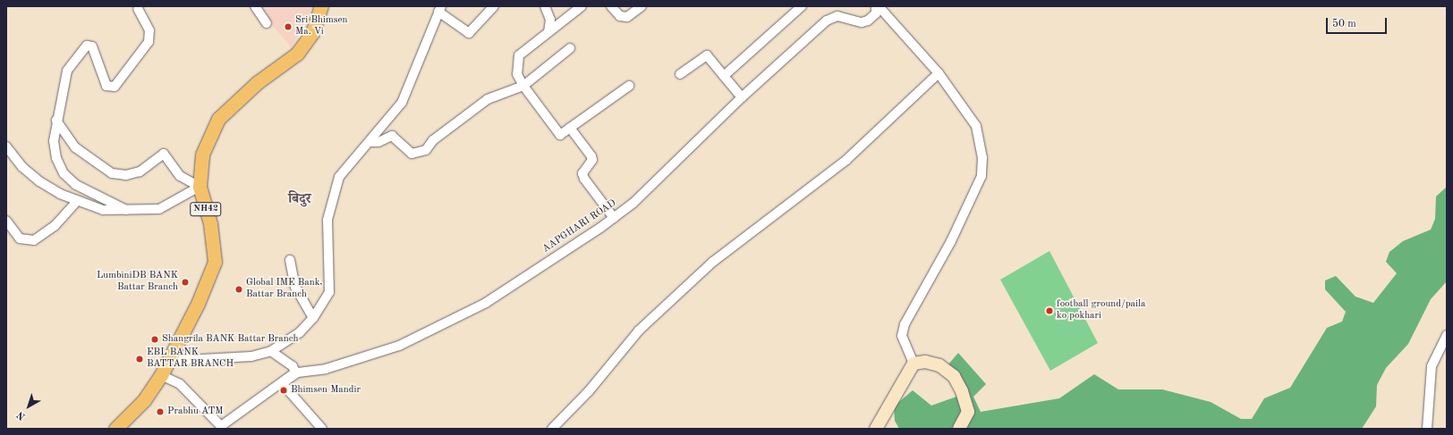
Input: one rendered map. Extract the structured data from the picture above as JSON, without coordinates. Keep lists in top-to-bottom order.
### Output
{
  "streets": {
    "main road": ["NH42"],
    "street": ["AAPGHARI ROAD"]
  },
  "districts": ["बिदुर"],
  "places": [
    "Sri Bhimsen Ma. Vi",
    "LumbiniDB BANK Battar Branch",
    "Global IME Bank, Battar Branch",
    "football ground/paila ko pokhari",
    "Shangrila BANK Battar Branch",
    "EBL BANK BATTAR BRANCH",
    "Bhimsen Mandir",
    "Prabhu ATM"
  ],
  "scale_bar": "50 m",
  "north": "bottom left"
}
